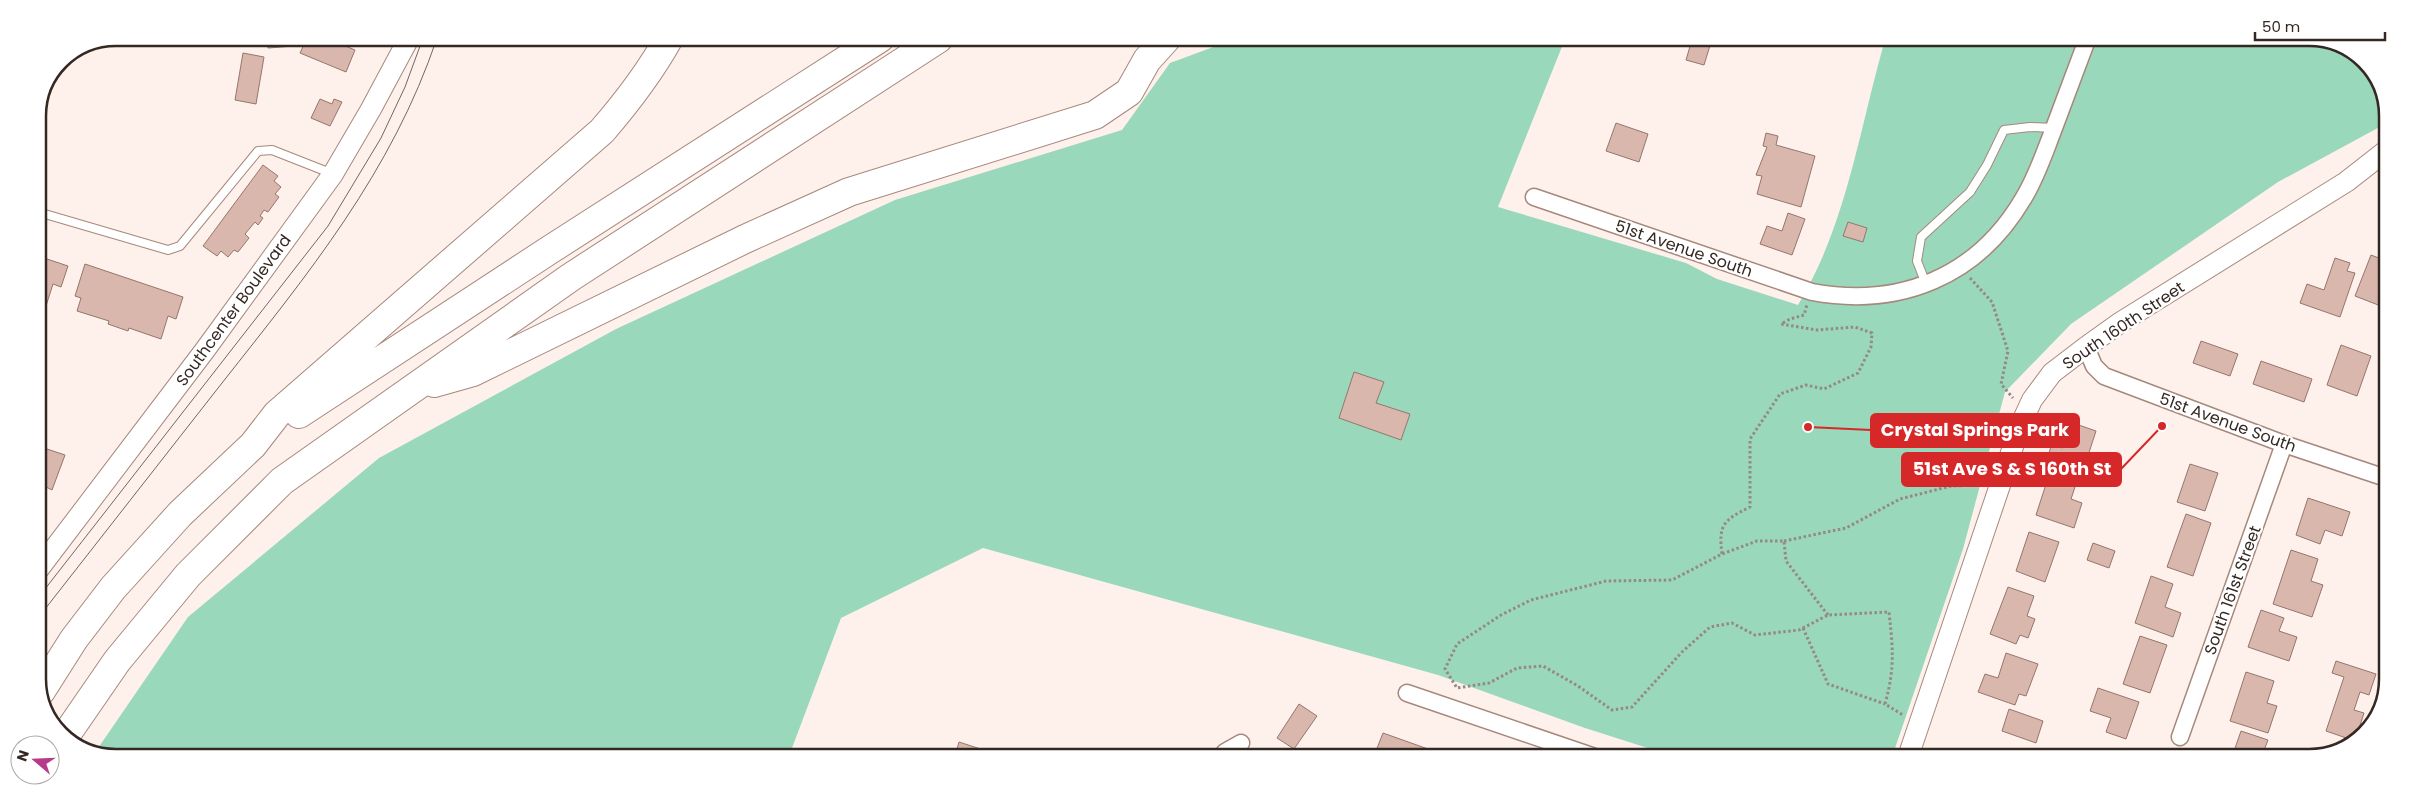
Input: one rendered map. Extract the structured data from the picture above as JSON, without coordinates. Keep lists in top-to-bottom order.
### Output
{
  "streets": {
    "street": [
      "51st Avenue South",
      "Southcenter Boulevard",
      "South 160th Street",
      "South 161st Street"
    ]
  },
  "crossings": [
    ["51st Avenue South", "South 160th Street"],
    ["51st Avenue South", "South 161st Street"]
  ],
  "places": ["51st Ave S & S 160th St", "Crystal Springs Park"],
  "scale_bar": "50 m",
  "north": "left"
}
